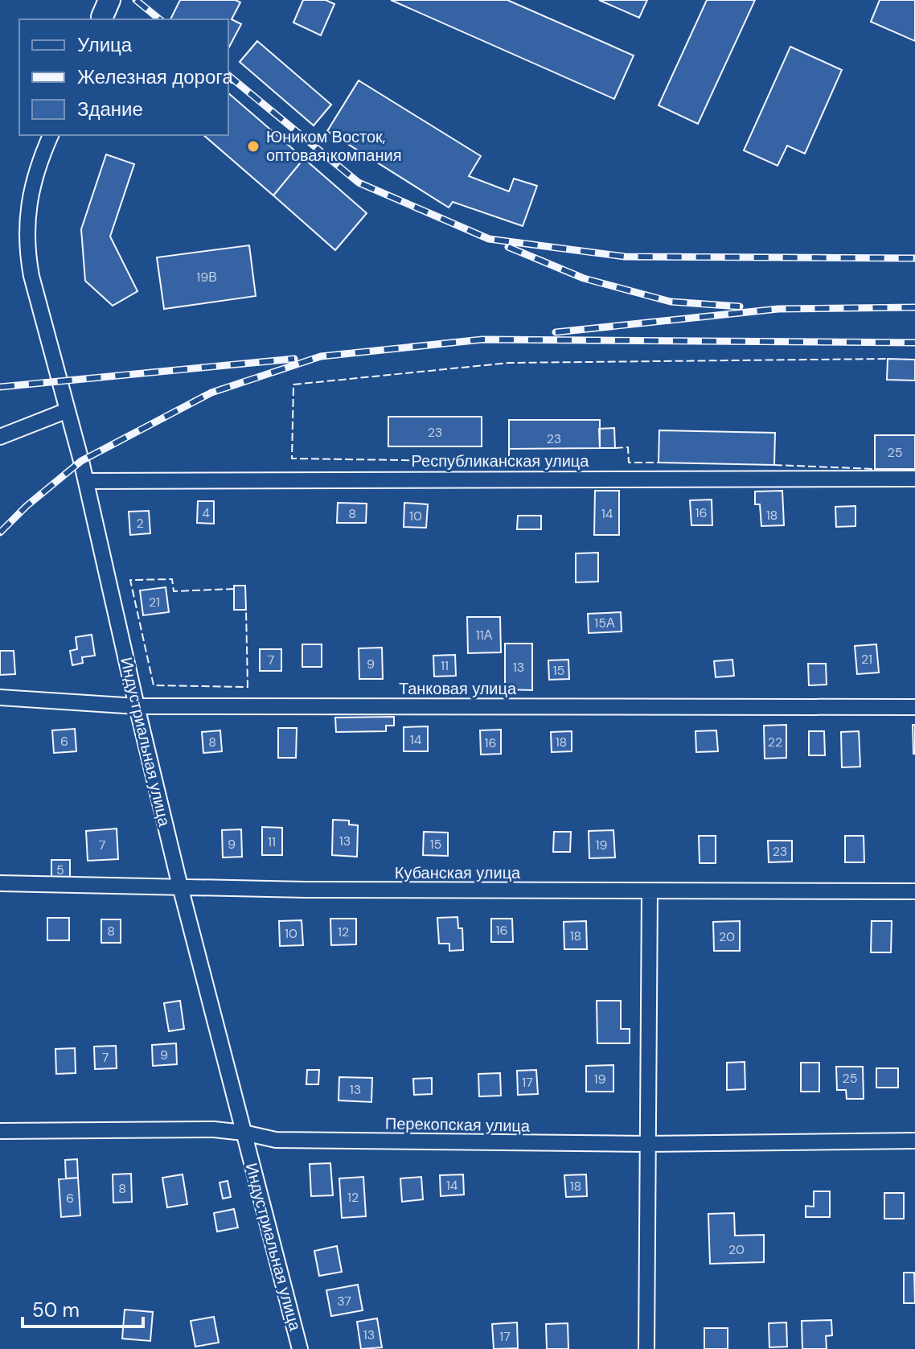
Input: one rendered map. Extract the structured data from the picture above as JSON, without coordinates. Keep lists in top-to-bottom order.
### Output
{
  "streets": {
    "street": [
      "Республиканская улица",
      "Танковая улица",
      "Индустриальная улица",
      "Кубанская улица",
      "Перекопская улица"
    ]
  },
  "crossings": [
    ["Республиканская улица", "Индустриальная улица"],
    ["Танковая улица", "Индустриальная улица"],
    ["Индустриальная улица", "Кубанская улица"],
    ["Индустриальная улица", "Перекопская улица"]
  ],
  "places": ["Юником Восток, оптовая компания"],
  "house_numbers": [
    "19В",
    "23",
    "23",
    "25",
    "4",
    "16",
    "8",
    "14",
    "18",
    "10",
    "2",
    "21",
    "15А",
    "11А",
    "21",
    "7",
    "9",
    "11",
    "13",
    "15",
    "14",
    "6",
    "8",
    "18",
    "22",
    "16",
    "13",
    "11",
    "9",
    "15",
    "7",
    "19",
    "23",
    "5",
    "16",
    "8",
    "12",
    "10",
    "18",
    "20",
    "9",
    "7",
    "25",
    "19",
    "17",
    "13",
    "14",
    "18",
    "8",
    "12",
    "6",
    "20",
    "37",
    "13",
    "17"
  ],
  "legend": ["Улица", "Железная дорога", "Здание"],
  "scale_bar": "50 m"
}
